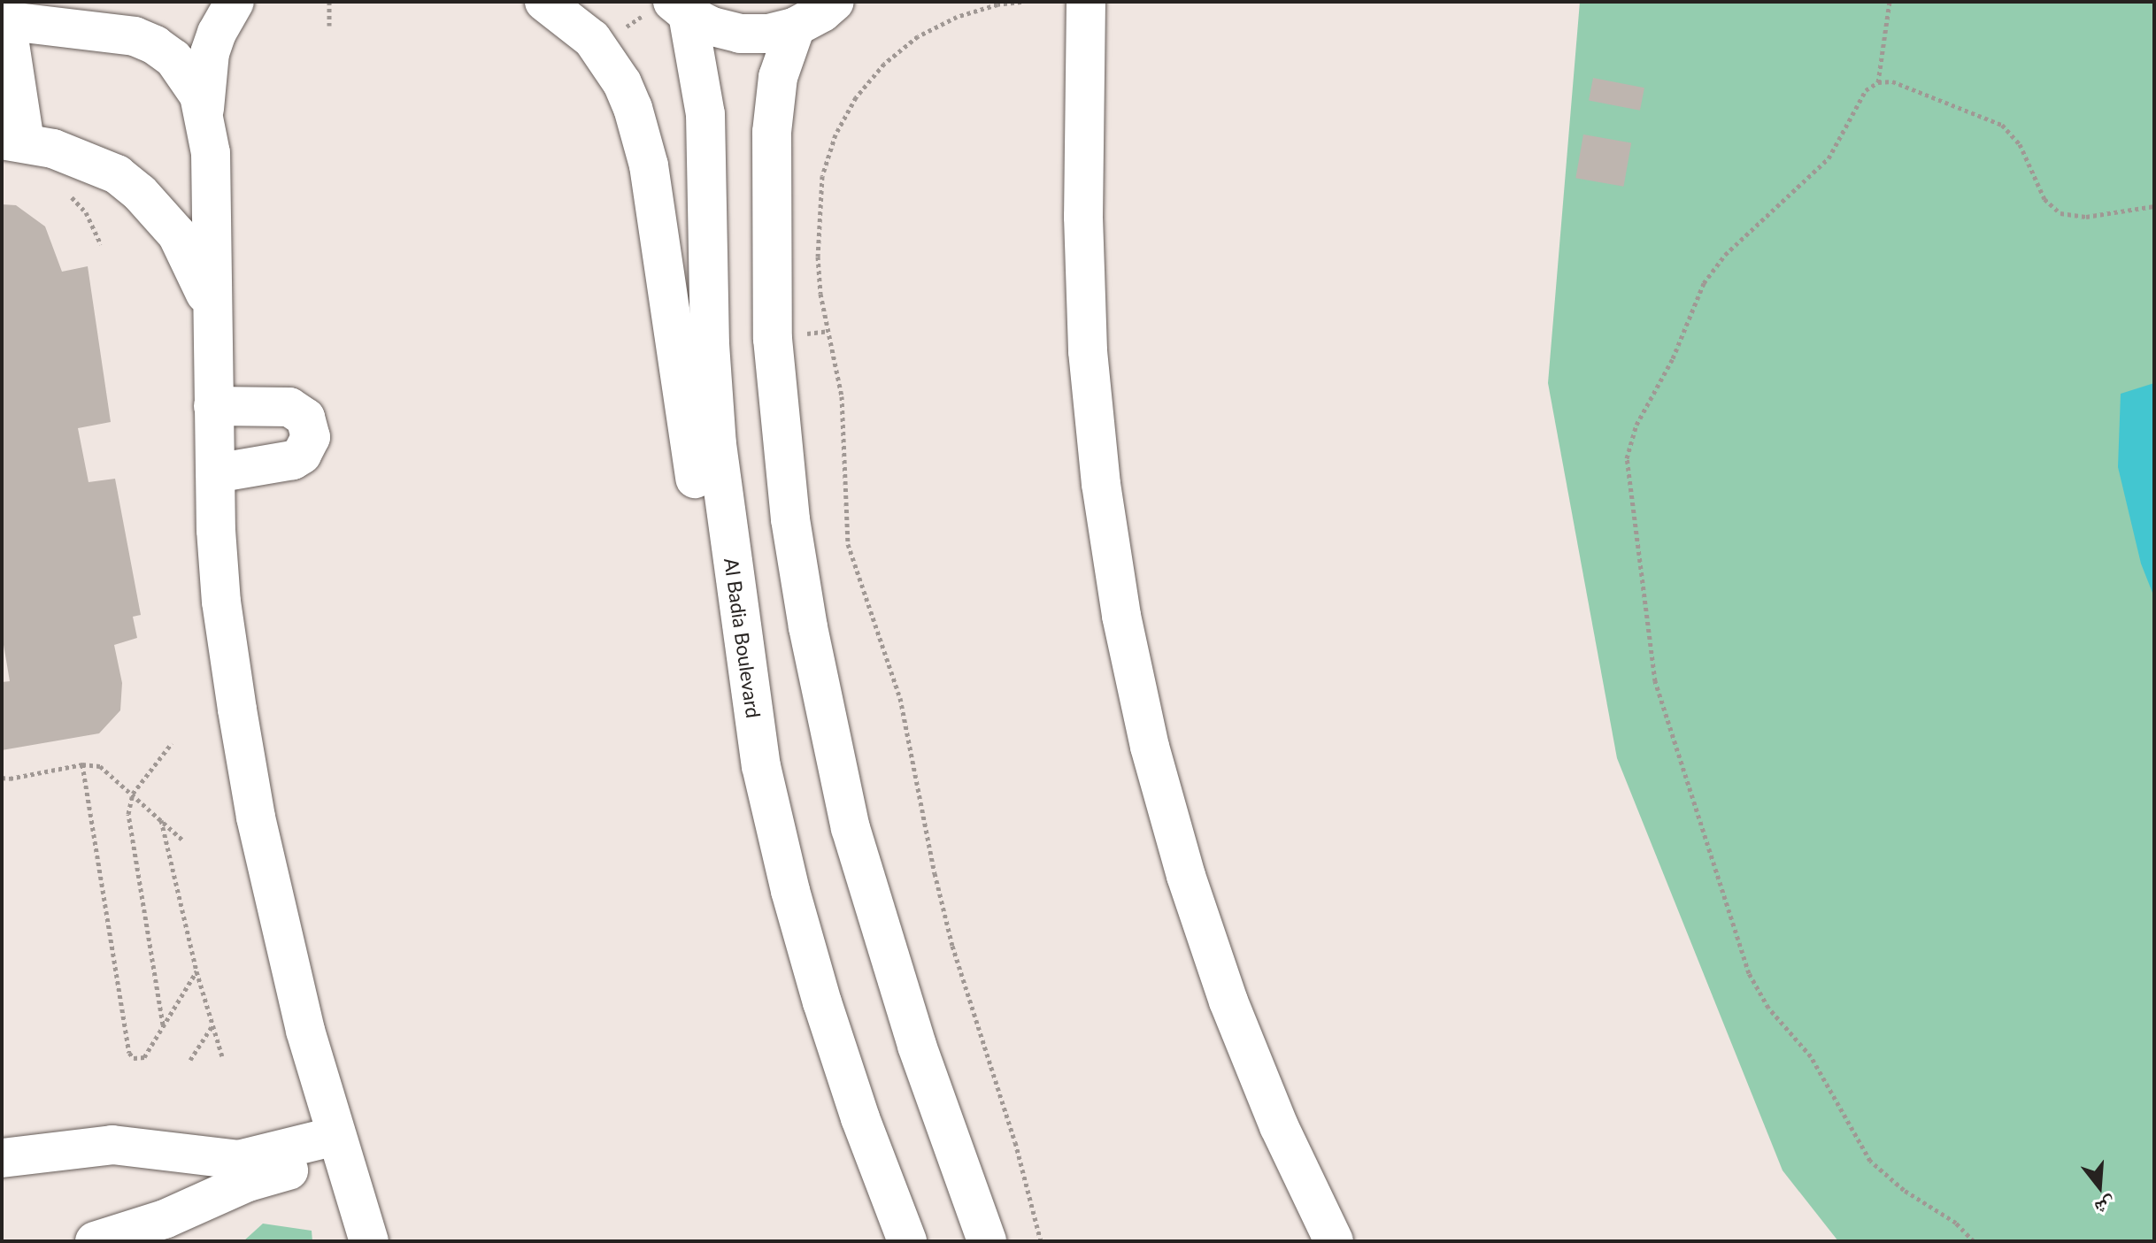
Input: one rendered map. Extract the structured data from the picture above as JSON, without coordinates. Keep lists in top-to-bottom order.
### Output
{
  "streets": {
    "street": ["Al Badia Boulevard"]
  },
  "north": "bottom"
}
